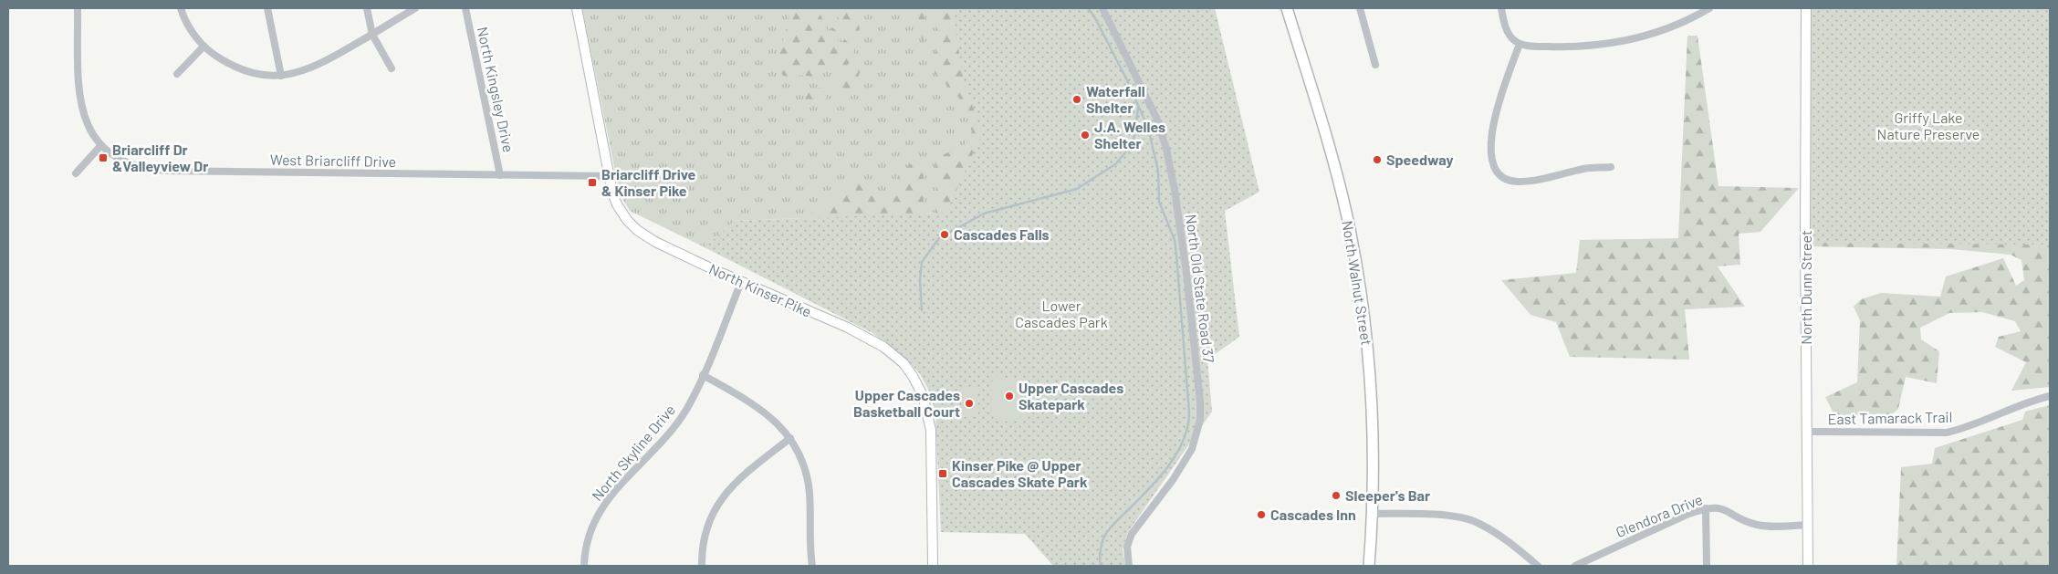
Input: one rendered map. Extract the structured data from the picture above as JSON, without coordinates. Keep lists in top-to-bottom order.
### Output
{
  "streets": {
    "main road": ["North Walnut Street"],
    "street": [
      "North Kingsley Drive",
      "West Briarcliff Drive",
      "North Dunn Street",
      "North Old State Road 37",
      "North Kinser Pike",
      "East Tamarack Trail",
      "North Skyline Drive",
      "Glendora Drive"
    ]
  },
  "crossings": [
    ["North Kingsley Drive", "West Briarcliff Drive"],
    ["West Briarcliff Drive", "North Kinser Pike"],
    ["North Dunn Street", "East Tamarack Trail"],
    ["North Dunn Street", "Glendora Drive"],
    ["North Kinser Pike", "North Skyline Drive"]
  ],
  "parks": ["Griffy Lake Nature Preserve", "Lower Cascades Park"],
  "places": {
    "other": [
      "Waterfall Shelter",
      "J.A. Welles Shelter",
      "Speedway",
      "Cascades Falls",
      "Upper Cascades Skatepark",
      "Upper Cascades Basketball Court",
      "Sleeper's Bar",
      "Cascades Inn"
    ],
    "transit": ["Briarcliff Dr &Valleyview Dr", "Briarcliff Drive & Kinser Pike", "Kinser Pike @ Upper Cascades Skate Park"]
  }
}
